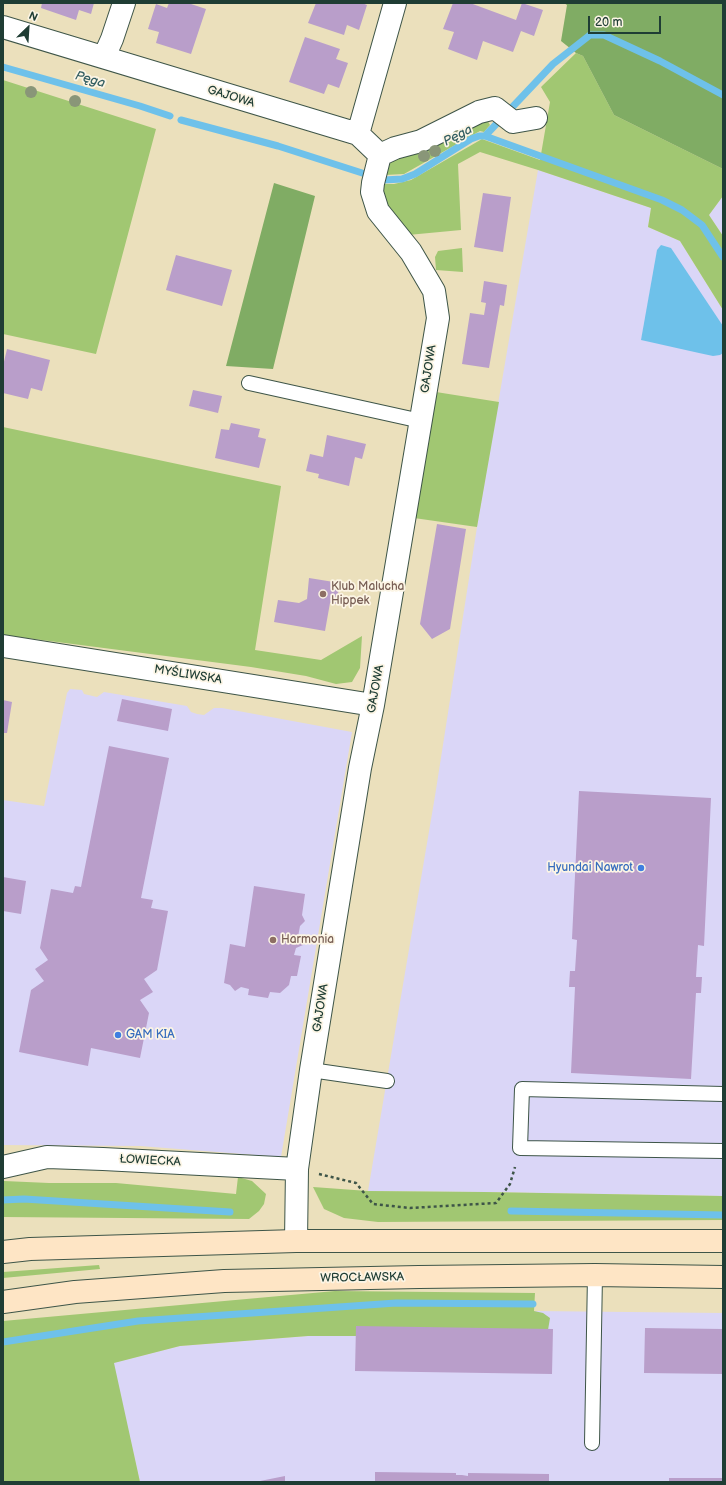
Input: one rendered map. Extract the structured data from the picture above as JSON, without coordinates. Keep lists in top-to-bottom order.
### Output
{
  "streets": {
    "main road": ["WROCŁAWSKA"],
    "street": ["GAJOWA", "MYŚLIWSKA", "ŁOWIECKA"]
  },
  "crossings": [
    ["GAJOWA", "MYŚLIWSKA"],
    ["GAJOWA", "ŁOWIECKA"]
  ],
  "water": ["Pęga"],
  "places": [
    "Klub Malucha Hippek",
    "Hyundai Nawrot",
    "Harmonia",
    "GAM KIA"
  ],
  "scale_bar": "20 m",
  "north": "top right"
}
